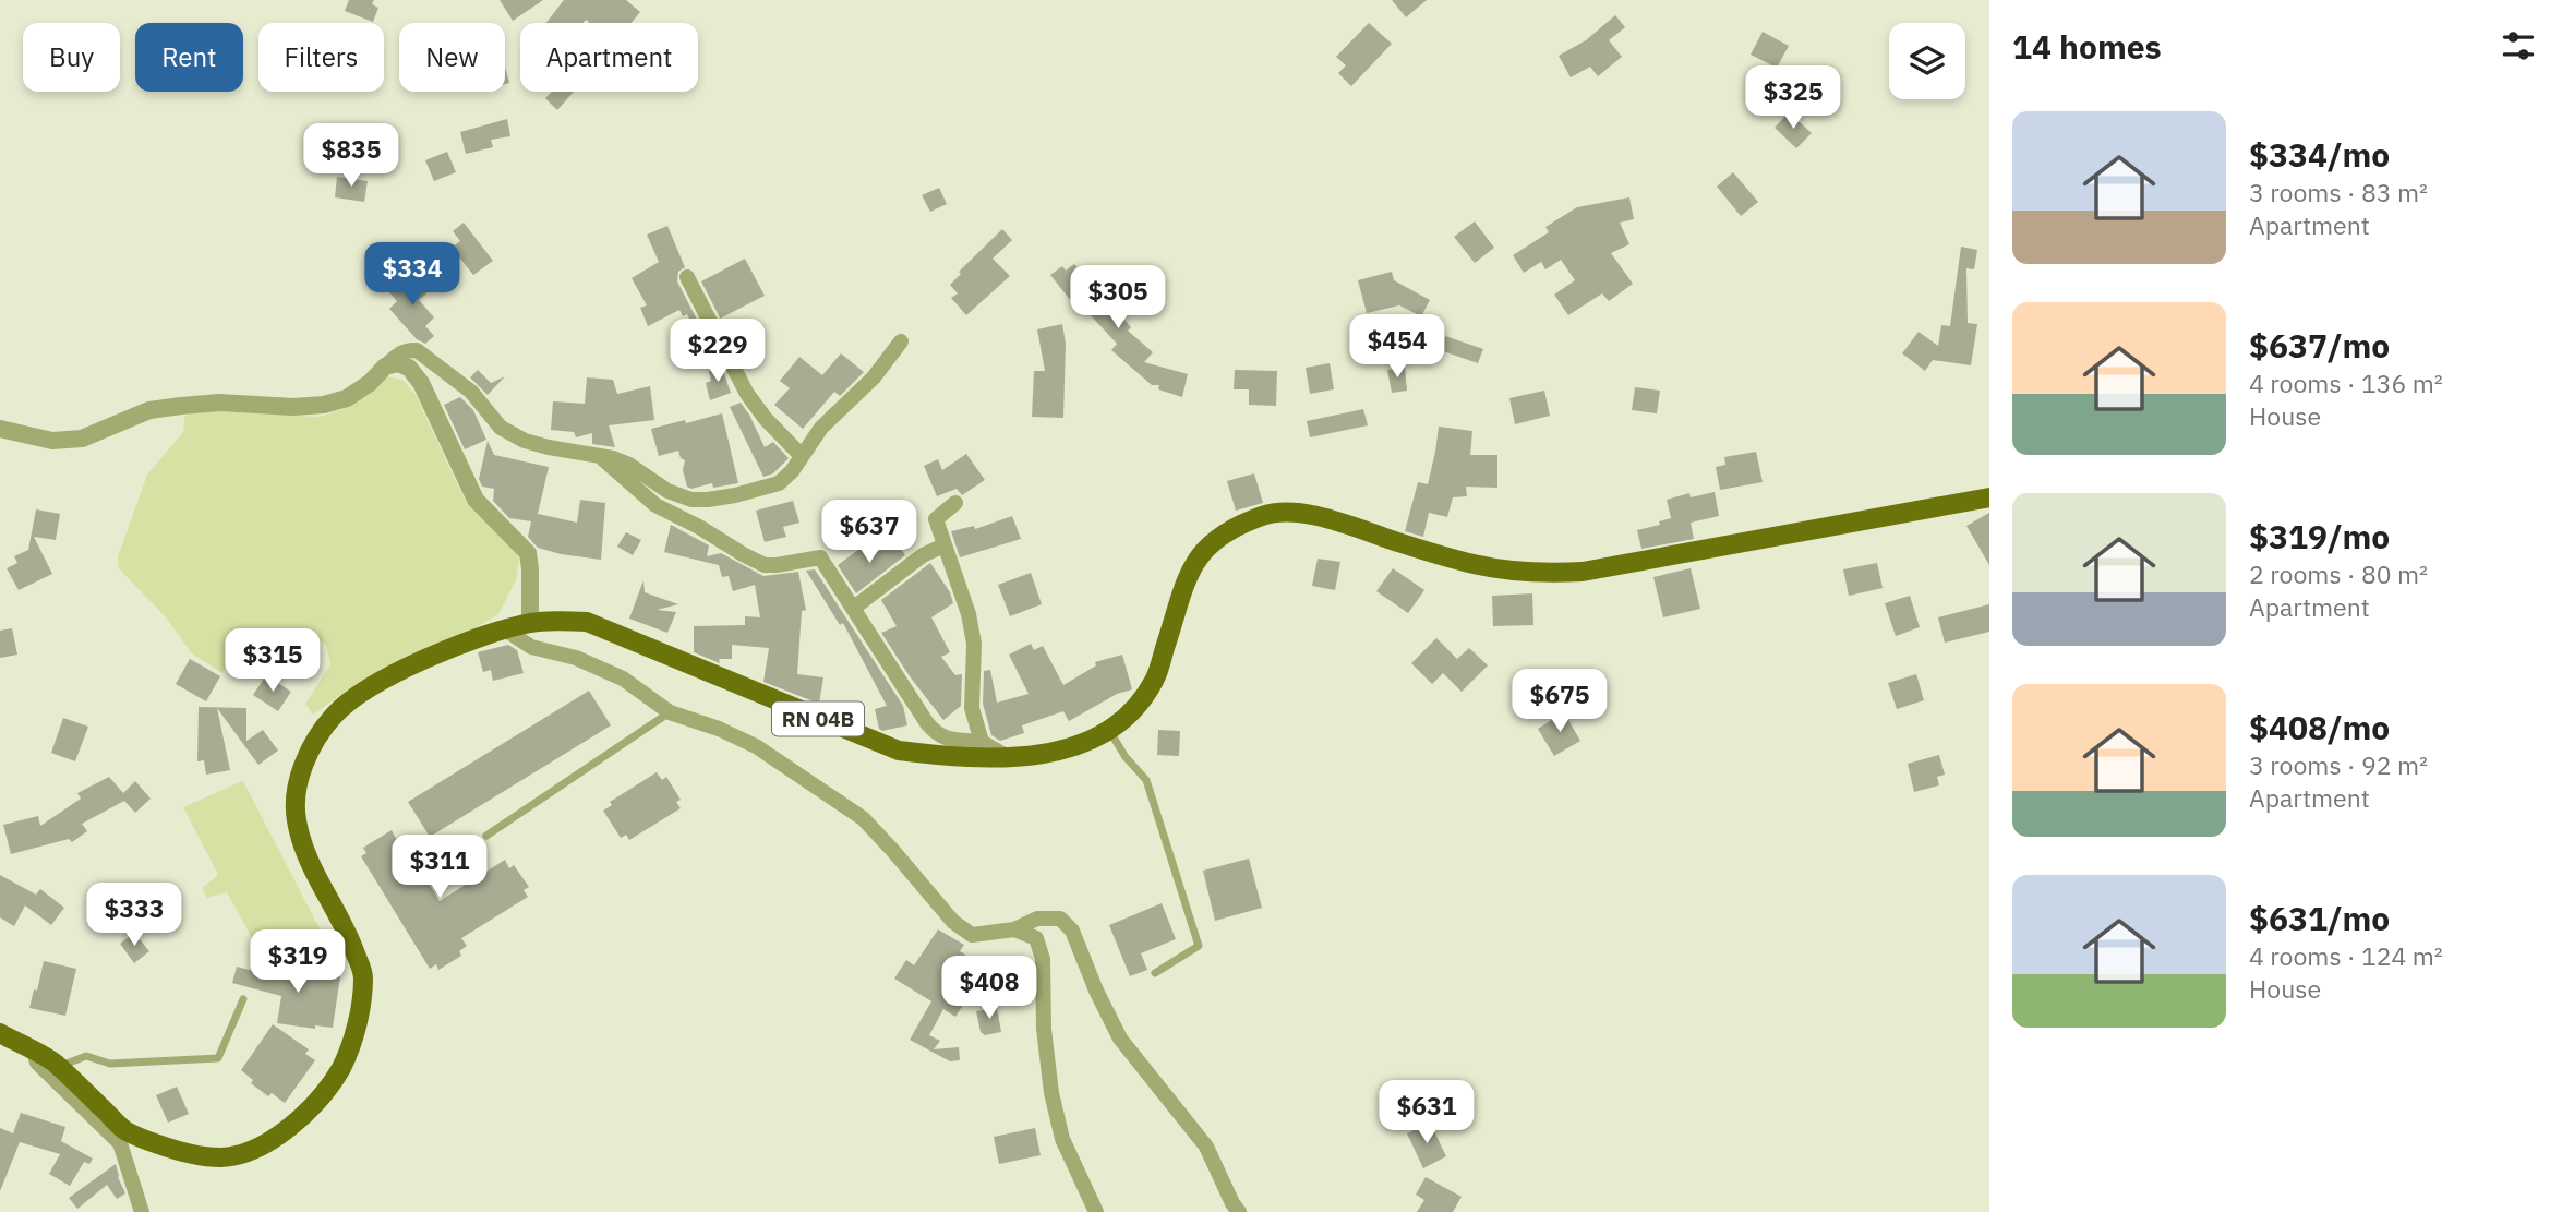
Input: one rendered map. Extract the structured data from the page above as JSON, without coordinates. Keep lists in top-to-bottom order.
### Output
{
  "streets": {
    "main road": ["RN 04B"]
  },
  "page": {
    "heading": "14 homes",
    "chip": [
      "Buy",
      "Rent",
      "Filters",
      "New",
      "Apartment"
    ],
    "price": [
      "$325",
      "$835",
      "$334",
      "$305",
      "$454",
      "$229",
      "$637",
      "$315",
      "$675",
      "$311",
      "$333",
      "$319",
      "$408",
      "$631"
    ],
    "list": [
      {
        "name": "$334/mo",
        "note": "3 rooms · 83 m² · Apartment"
      },
      {
        "name": "$637/mo",
        "note": "4 rooms · 136 m² · House"
      },
      {
        "name": "$319/mo",
        "note": "2 rooms · 80 m² · Apartment"
      },
      {
        "name": "$408/mo",
        "note": "3 rooms · 92 m² · Apartment"
      },
      {
        "name": "$631/mo",
        "note": "4 rooms · 124 m² · House"
      }
    ]
  }
}
